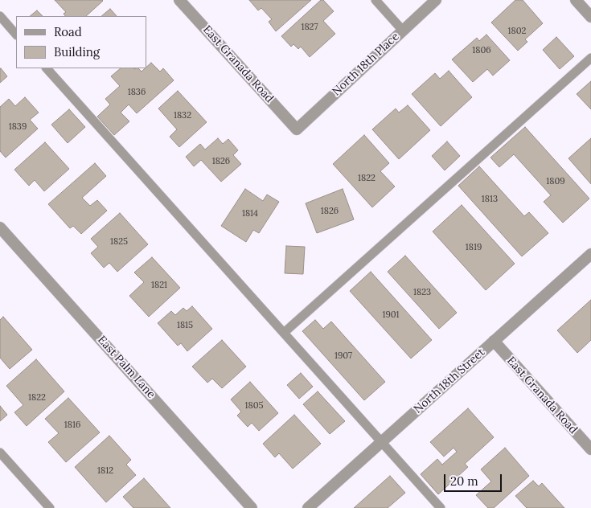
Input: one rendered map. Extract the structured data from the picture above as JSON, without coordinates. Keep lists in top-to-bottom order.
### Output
{
  "streets": {
    "street": [
      "East Granada Road",
      "North 18th Place",
      "East Palm Lane",
      "North 18th Street"
    ]
  },
  "crossings": [
    ["East Granada Road", "North 18th Place"],
    ["East Granada Road", "North 18th Street"]
  ],
  "house_numbers": [
    "1827",
    "1802",
    "1806",
    "1836",
    "1832",
    "1839",
    "1826",
    "1822",
    "1809",
    "1813",
    "1826",
    "1814",
    "1825",
    "1819",
    "1821",
    "1823",
    "1901",
    "1815",
    "1907",
    "1822",
    "1805",
    "1816",
    "1812"
  ],
  "legend": ["Road", "Building"],
  "scale_bar": "20 m"
}
